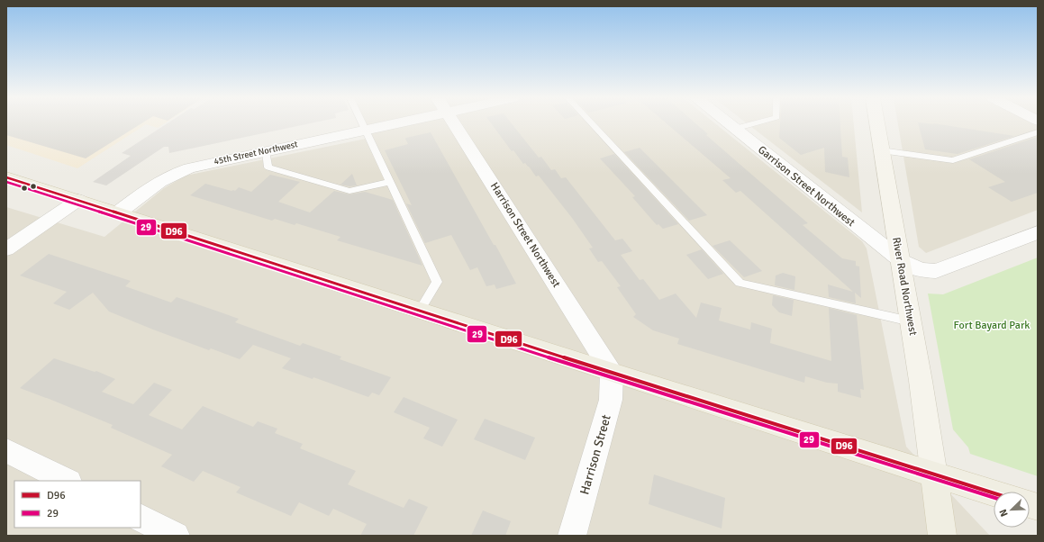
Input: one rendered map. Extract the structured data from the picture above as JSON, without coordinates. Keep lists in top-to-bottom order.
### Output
{
  "streets": {
    "main road": ["River Road Northwest"],
    "street": [
      "45th Street Northwest",
      "Garrison Street Northwest",
      "Harrison Street Northwest",
      "Harrison Street"
    ]
  },
  "crossings": [
    ["Garrison Street Northwest", "River Road Northwest"],
    ["Harrison Street Northwest", "Harrison Street"]
  ],
  "parks": ["Fort Bayard Park"],
  "lines": ["transit line D96", "transit line 29"],
  "legend": ["D96", "29"],
  "north": "bottom left"
}
